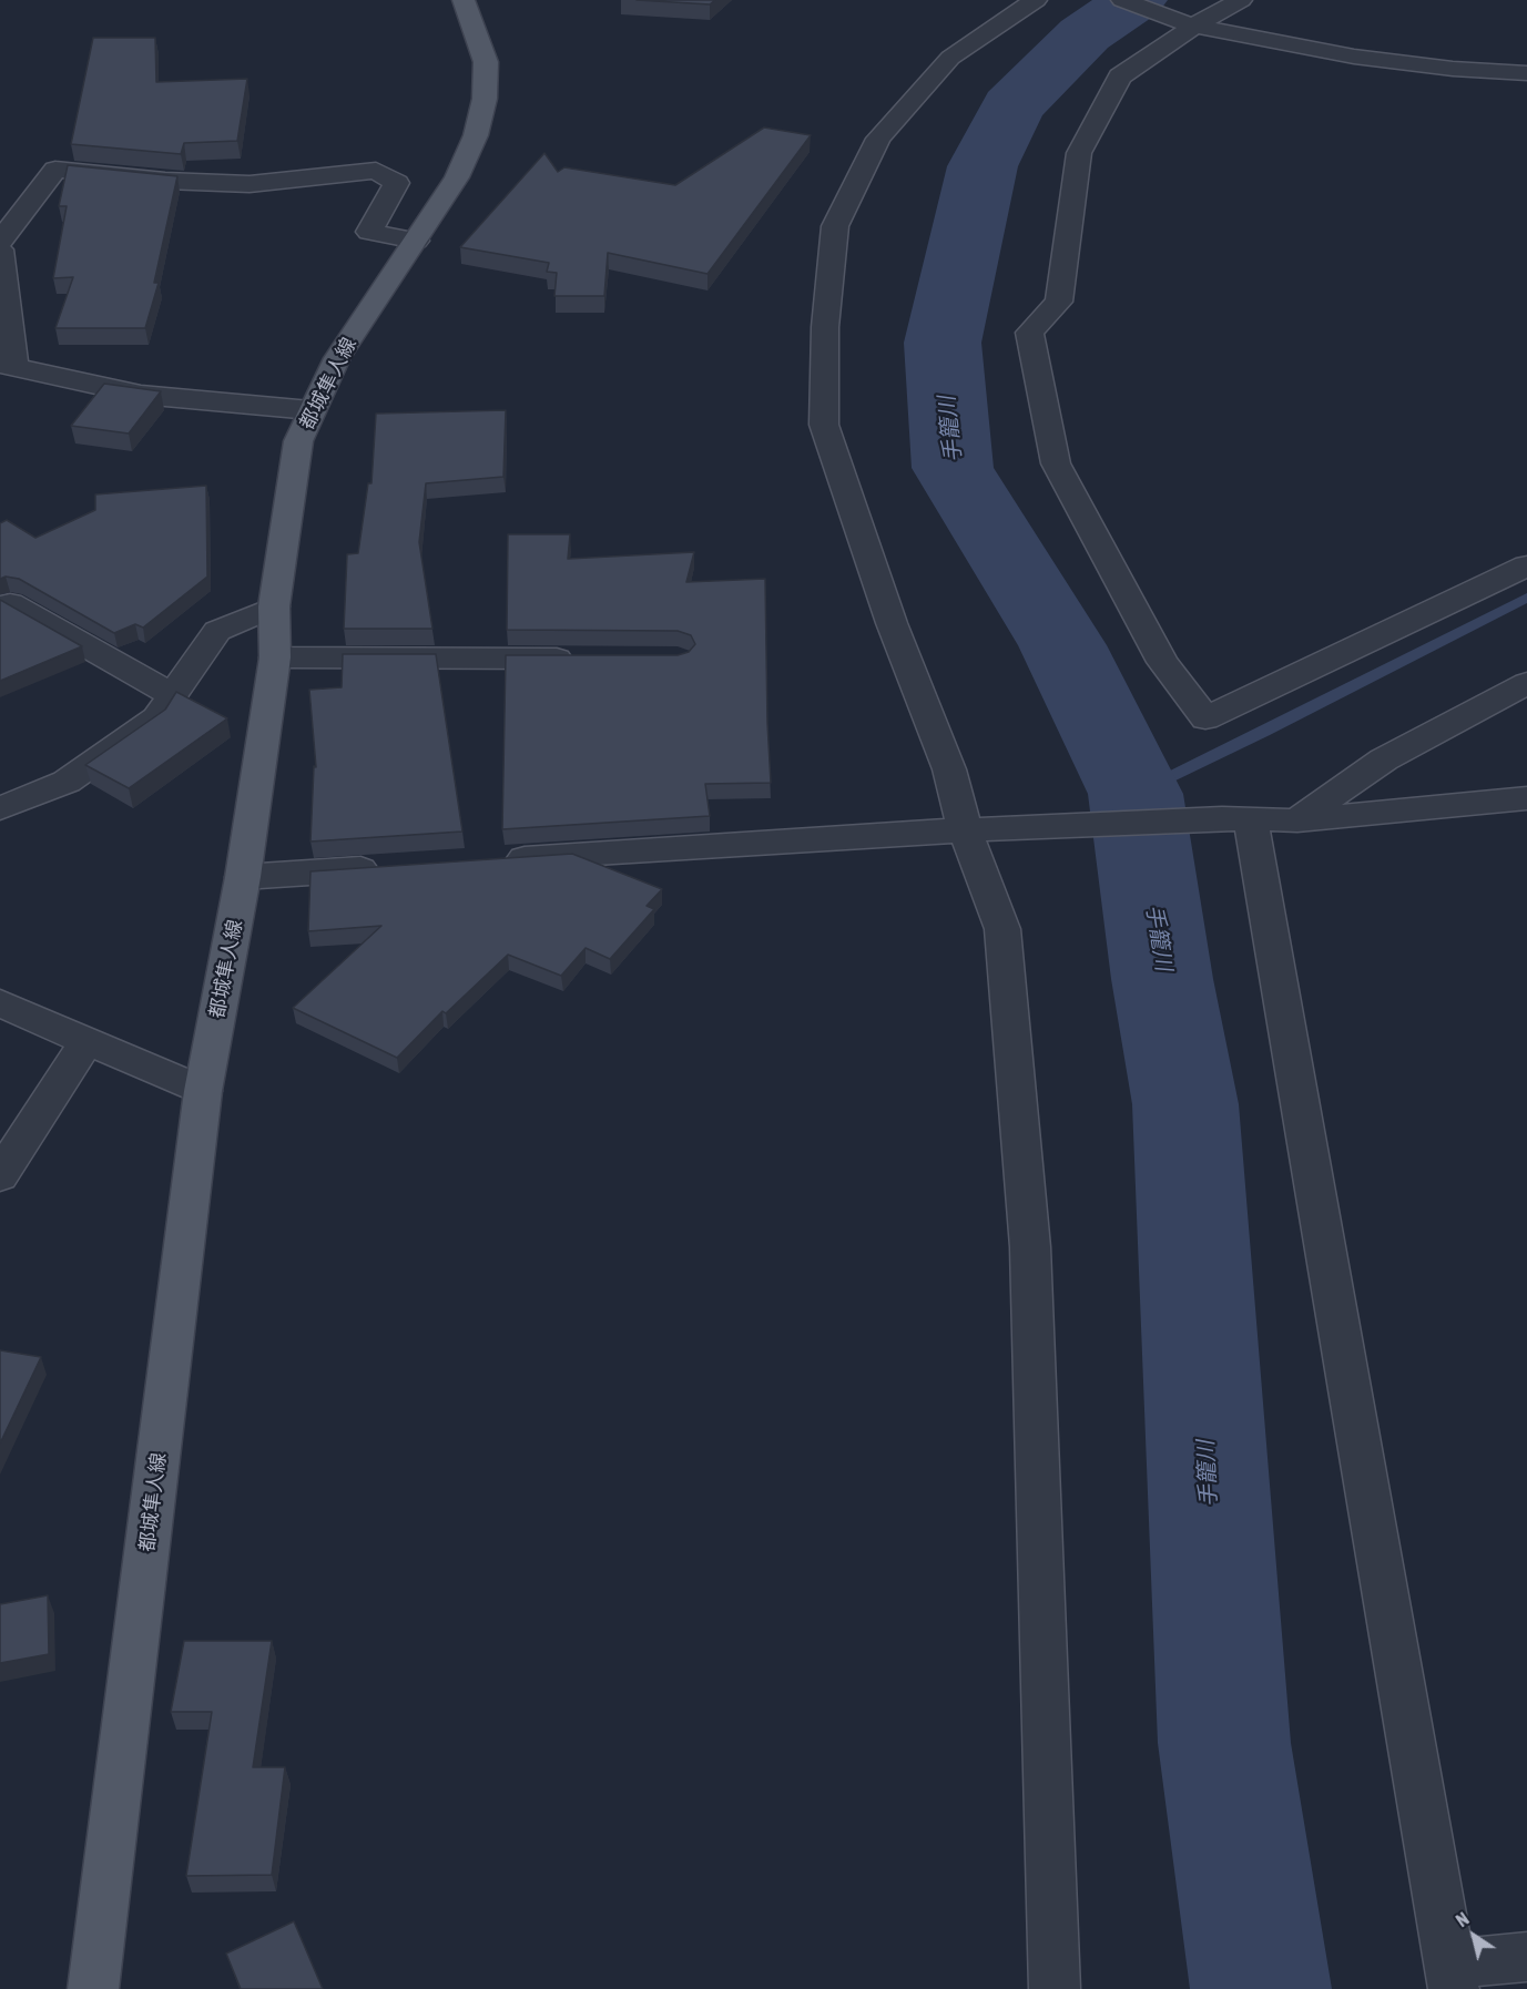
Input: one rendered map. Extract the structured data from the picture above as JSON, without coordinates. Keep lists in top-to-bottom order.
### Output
{
  "streets": {
    "main road": ["都城隼人線"]
  },
  "water": ["手籠川"],
  "north": "top left"
}
